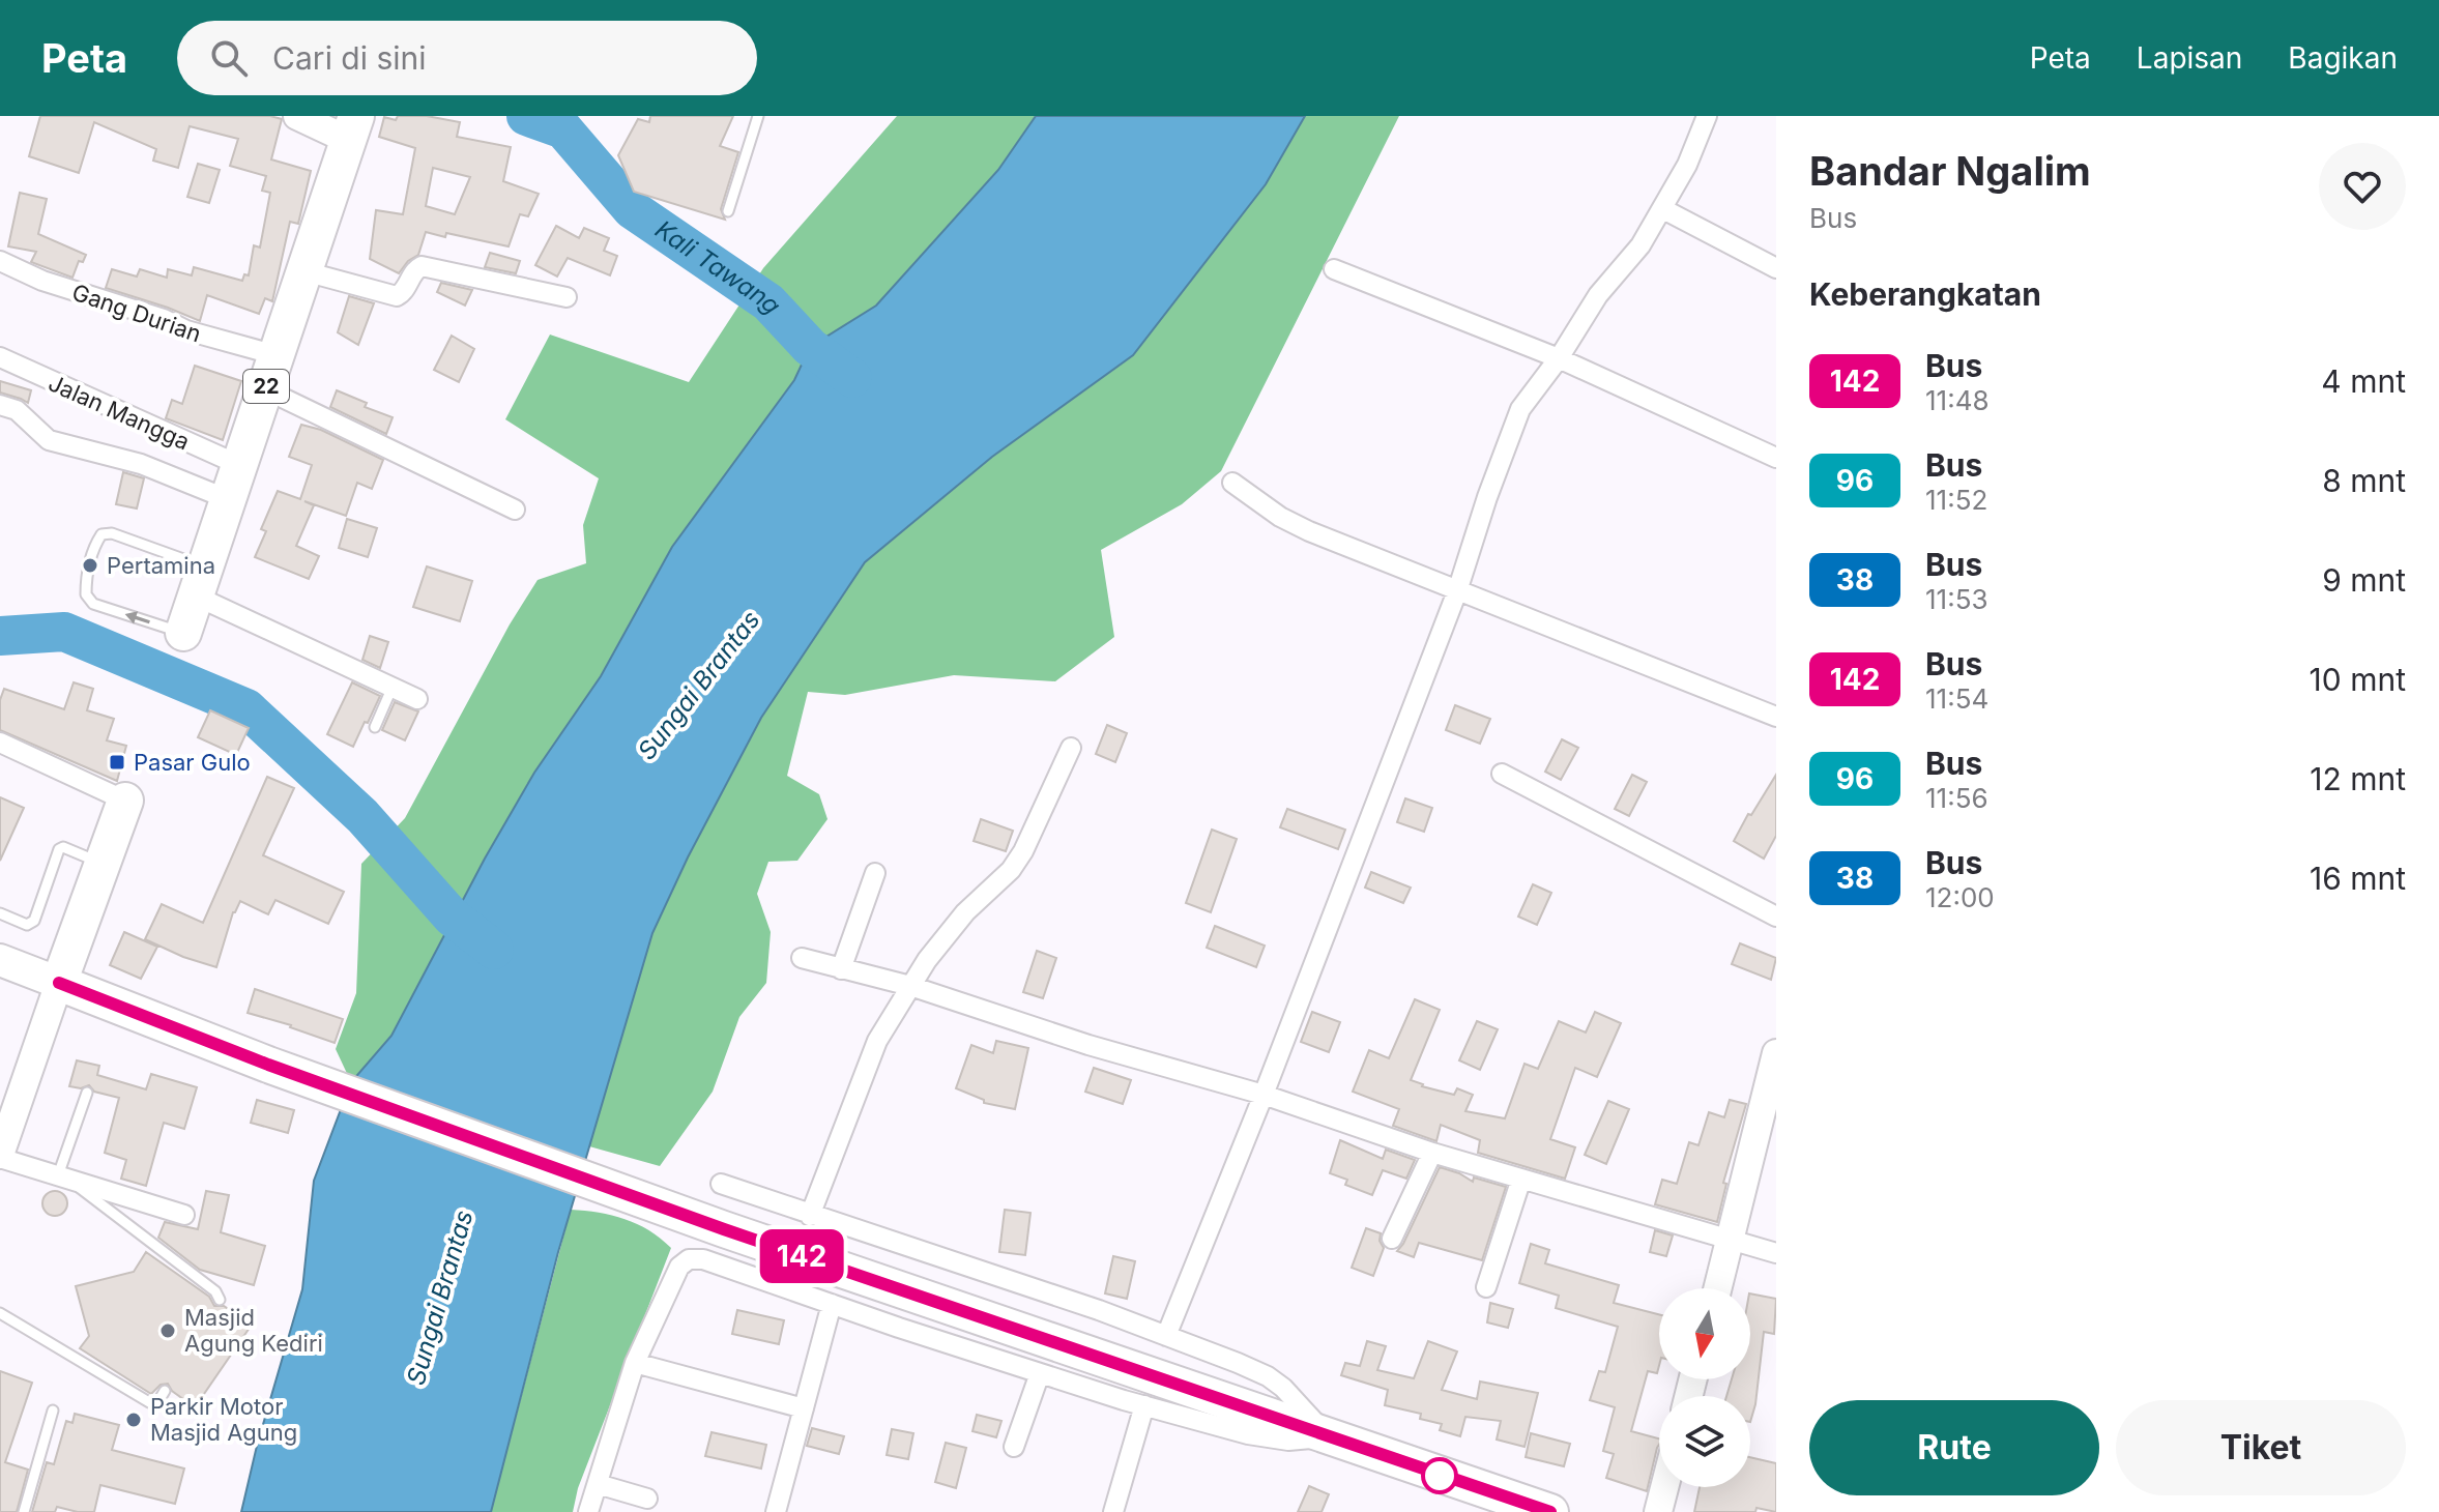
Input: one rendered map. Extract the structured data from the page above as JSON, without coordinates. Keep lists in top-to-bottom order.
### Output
{
  "streets": {
    "highway": ["22"],
    "street": ["Gang Durian", "Jalan Mangga"]
  },
  "crossings": [
    ["Gang Durian", "22"],
    ["22", "Jalan Mangga"]
  ],
  "water": ["Kali Tawang", "Sungai Brantas"],
  "places": {
    "other": ["Pertamina", "Masjid Agung Kediri", "Parkir Motor Masjid Agung"],
    "transit": ["Pasar Gulo"]
  },
  "lines": ["bus line 142"],
  "north": "bottom",
  "page": {
    "header": "Peta",
    "search": "Cari di sini",
    "nav": ["Peta", "Lapisan", "Bagikan"],
    "on_map": "142",
    "heading": [
      ["Bandar Ngalim", "Bus"],
      "Keberangkatan"
    ],
    "list": [
      {
        "mark": "142",
        "name": "Bus",
        "note": "11:48",
        "value": "4 mnt"
      },
      {
        "mark": "96",
        "name": "Bus",
        "note": "11:52",
        "value": "8 mnt"
      },
      {
        "mark": "38",
        "name": "Bus",
        "note": "11:53",
        "value": "9 mnt"
      },
      {
        "mark": "142",
        "name": "Bus",
        "note": "11:54",
        "value": "10 mnt"
      },
      {
        "mark": "96",
        "name": "Bus",
        "note": "11:56",
        "value": "12 mnt"
      },
      {
        "mark": "38",
        "name": "Bus",
        "note": "12:00",
        "value": "16 mnt"
      }
    ],
    "buttons": ["Rute", "Tiket"]
  }
}
